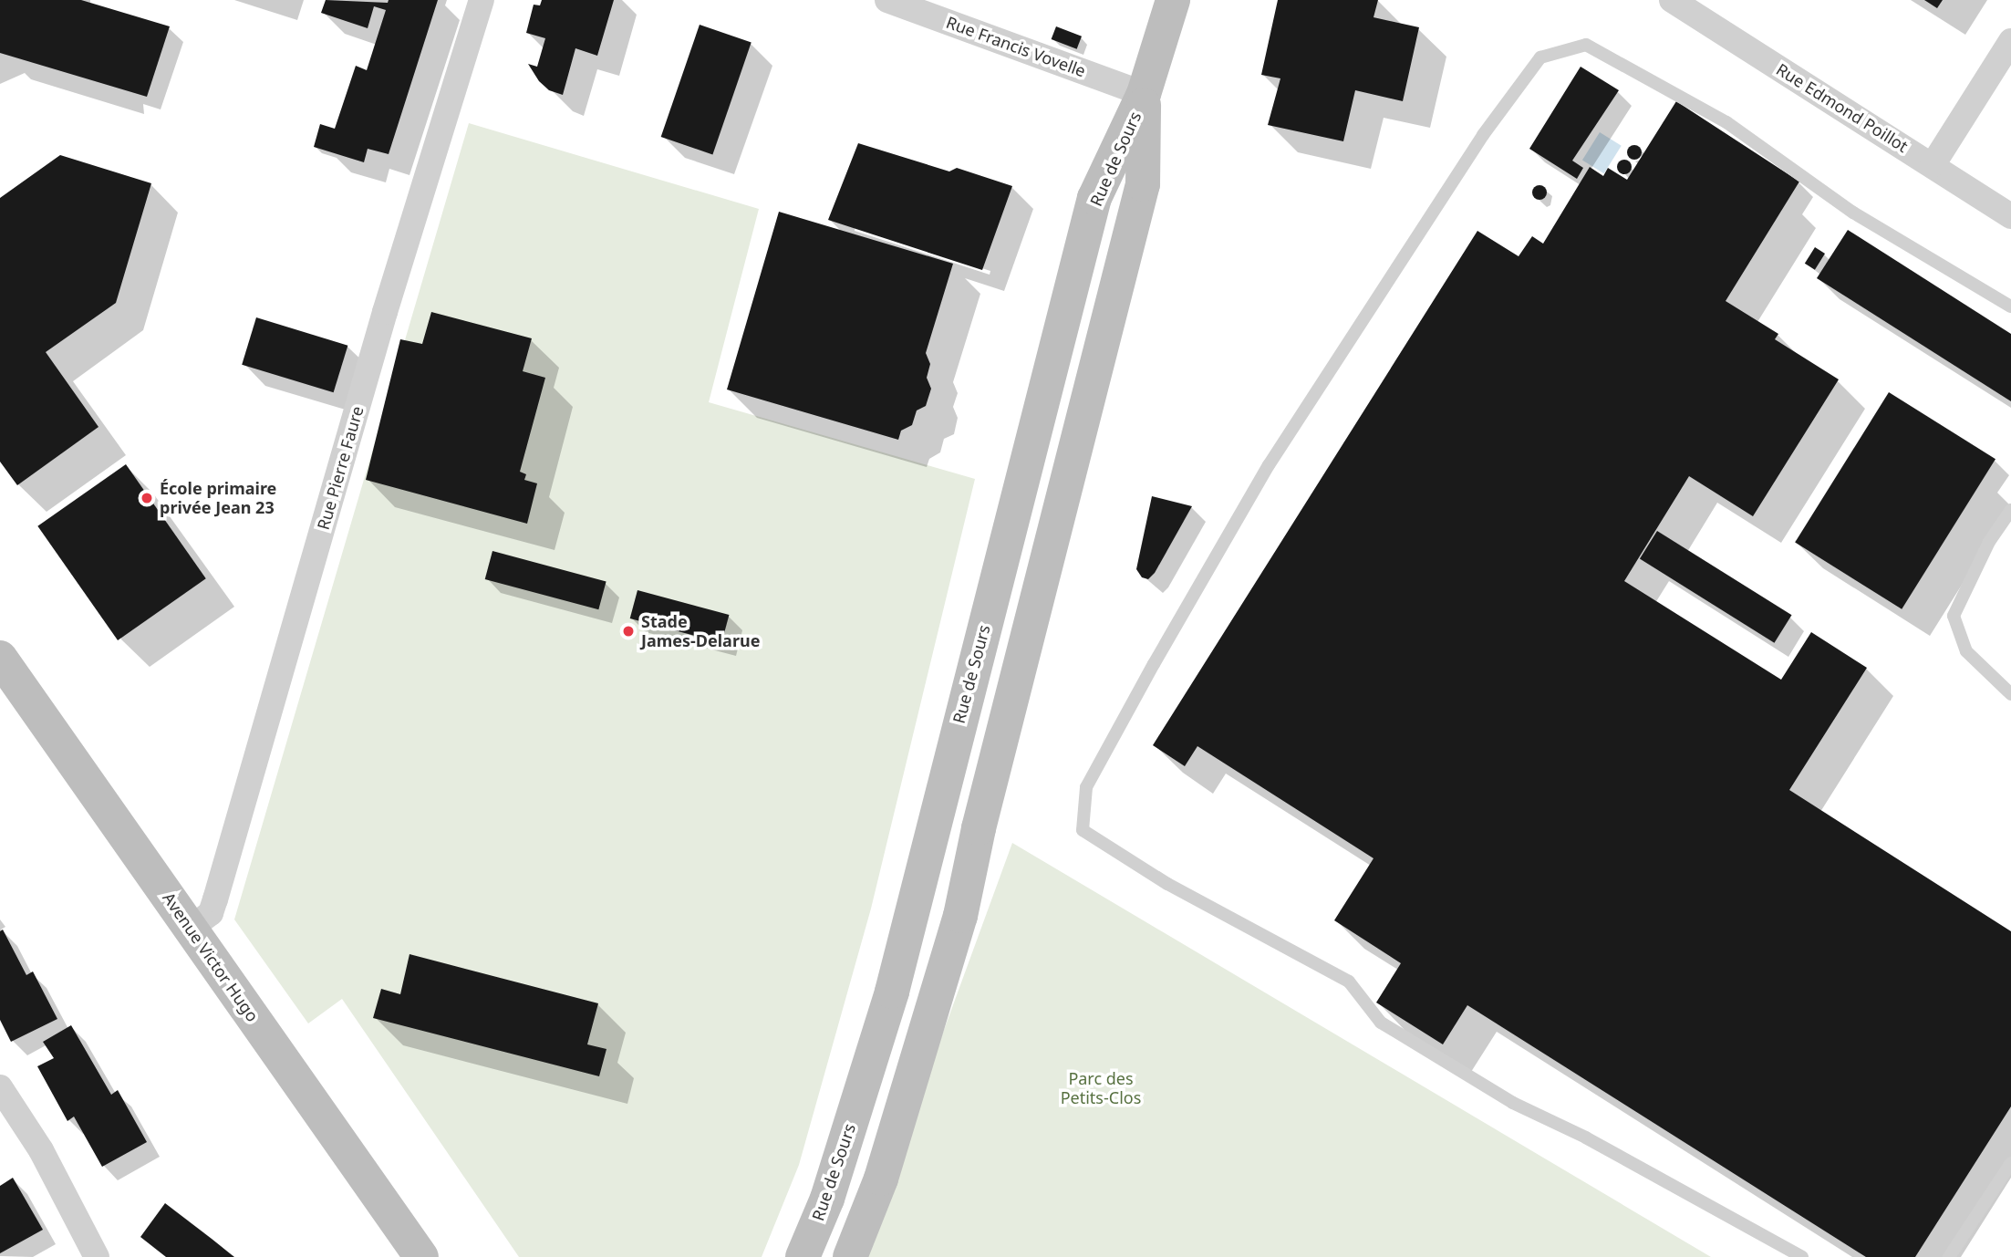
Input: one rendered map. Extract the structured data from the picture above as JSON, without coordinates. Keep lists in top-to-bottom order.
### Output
{
  "streets": {
    "main road": ["Rue de Sours", "Avenue Victor Hugo"],
    "street": ["Rue Francis Vovelle", "Rue Edmond Poillot", "Rue Pierre Faure"]
  },
  "crossings": [
    ["Rue Francis Vovelle", "Rue de Sours"],
    ["Rue Pierre Faure", "Avenue Victor Hugo"]
  ],
  "parks": ["Parc des Petits-Clos"],
  "places": ["École primaire privée Jean 23", "Stade James-Delarue"]
}
